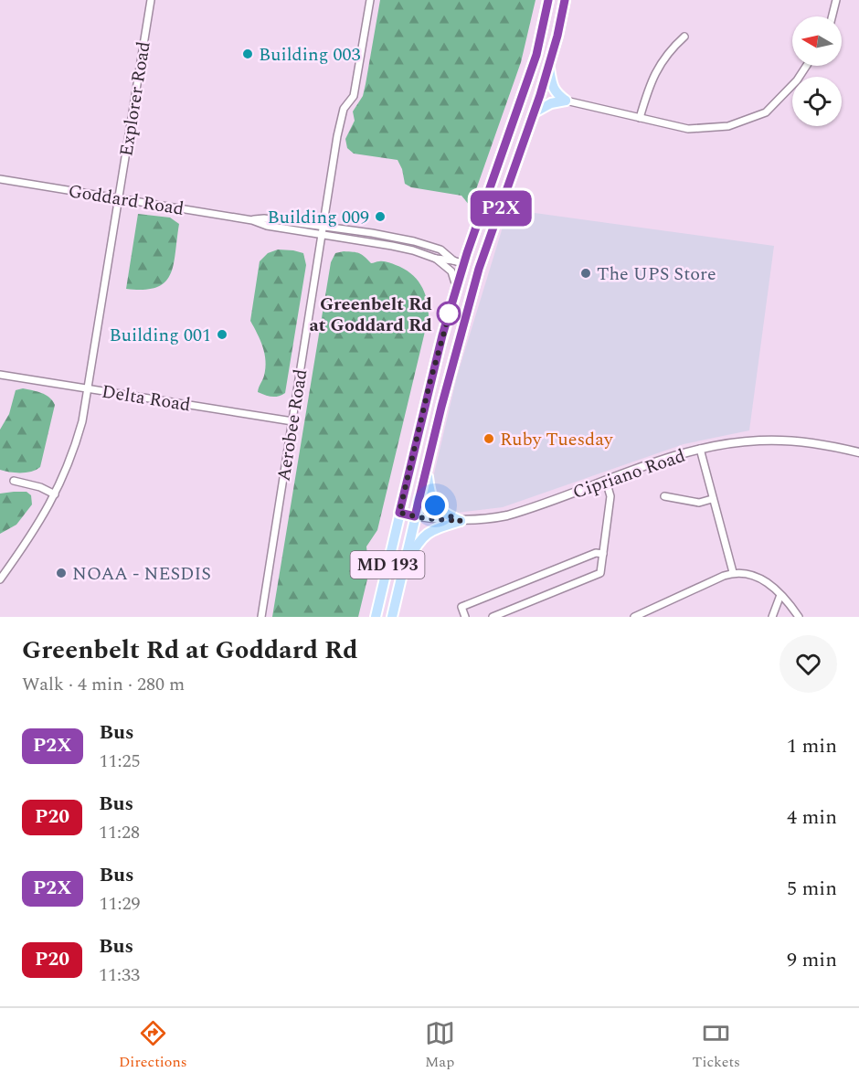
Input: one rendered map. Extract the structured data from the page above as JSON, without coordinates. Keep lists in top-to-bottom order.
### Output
{
  "streets": {
    "main road": ["MD 193"],
    "street": [
      "Explorer Road",
      "Goddard Road",
      "Delta Road",
      "Aerobee Road",
      "Cipriano Road"
    ]
  },
  "crossings": [
    ["Explorer Road", "Goddard Road"],
    ["Explorer Road", "Delta Road"],
    ["Goddard Road", "Aerobee Road"],
    ["Goddard Road", "MD 193"],
    ["Delta Road", "Aerobee Road"],
    ["Cipriano Road", "MD 193"]
  ],
  "places": [
    "Building 003",
    "Building 009",
    "The UPS Store",
    "Greenbelt Rd at Goddard Rd",
    "Building 001",
    "Ruby Tuesday",
    "NOAA - NESDIS"
  ],
  "lines": ["bus line P2X"],
  "north": "left",
  "page": {
    "on_map": "P2X",
    "heading": ["Greenbelt Rd at Goddard Rd", "Walk · 4 min · 280 m"],
    "list": [
      {
        "mark": "P2X",
        "name": "Bus",
        "note": "11:25",
        "value": "1 min"
      },
      {
        "mark": "P20",
        "name": "Bus",
        "note": "11:28",
        "value": "4 min"
      },
      {
        "mark": "P2X",
        "name": "Bus",
        "note": "11:29",
        "value": "5 min"
      },
      {
        "mark": "P20",
        "name": "Bus",
        "note": "11:33",
        "value": "9 min"
      }
    ],
    "tabs": ["Directions", "Map", "Tickets"]
  }
}
